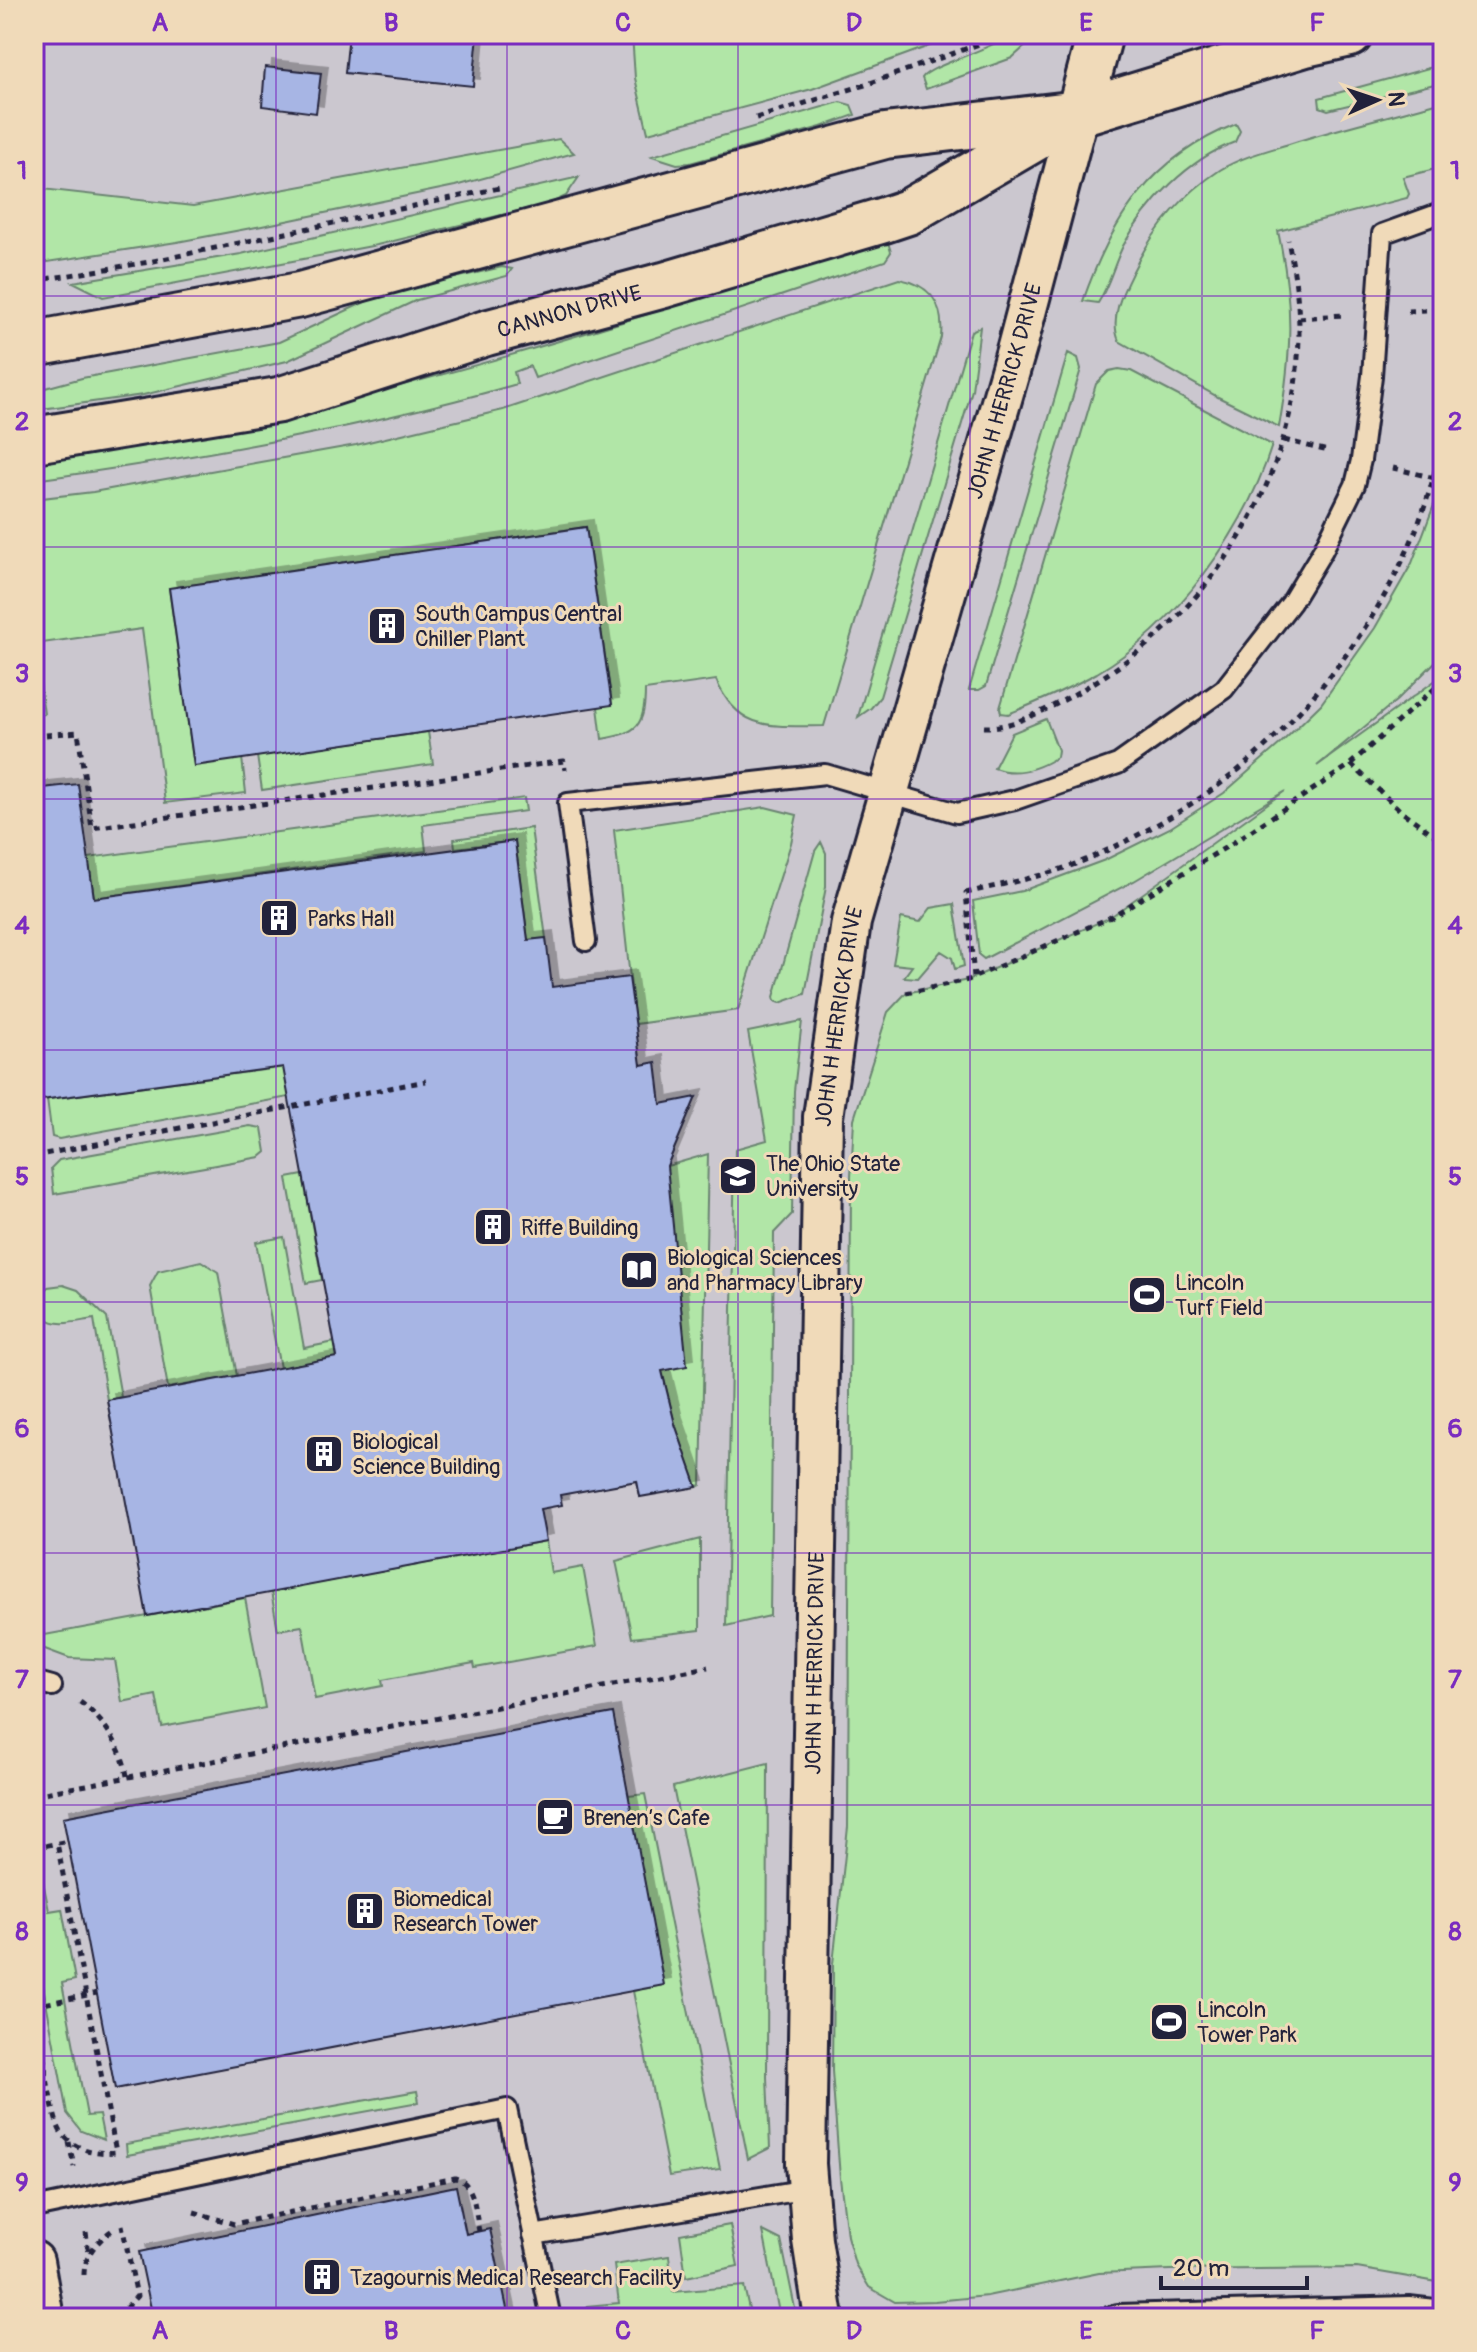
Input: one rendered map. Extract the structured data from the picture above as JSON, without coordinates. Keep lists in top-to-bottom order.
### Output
{
  "streets": {
    "street": ["CANNON DRIVE", "JOHN H HERRICK DRIVE"]
  },
  "crossings": [
    ["CANNON DRIVE", "JOHN H HERRICK DRIVE"]
  ],
  "places": {
    "building": [
      "South Campus Central Chiller Plant",
      "Parks Hall",
      "Riffe Building",
      "Biological Science Building",
      "Biomedical Research Tower",
      "Tzagournis Medical Research Facility"
    ],
    "school or university": ["The Ohio State University"],
    "library": ["Biological Sciences and Pharmacy Library"],
    "sports": ["Lincoln Turf Field", "Lincoln Tower Park"],
    "cafe": ["Brenen’s Cafe"]
  },
  "scale_bar": "20 m",
  "north": "right",
  "grid": {
    "columns": [
      "A",
      "B",
      "C",
      "D",
      "E",
      "F"
    ],
    "rows": [
      "1",
      "2",
      "3",
      "4",
      "5",
      "6",
      "7",
      "8",
      "9"
    ]
  }
}
